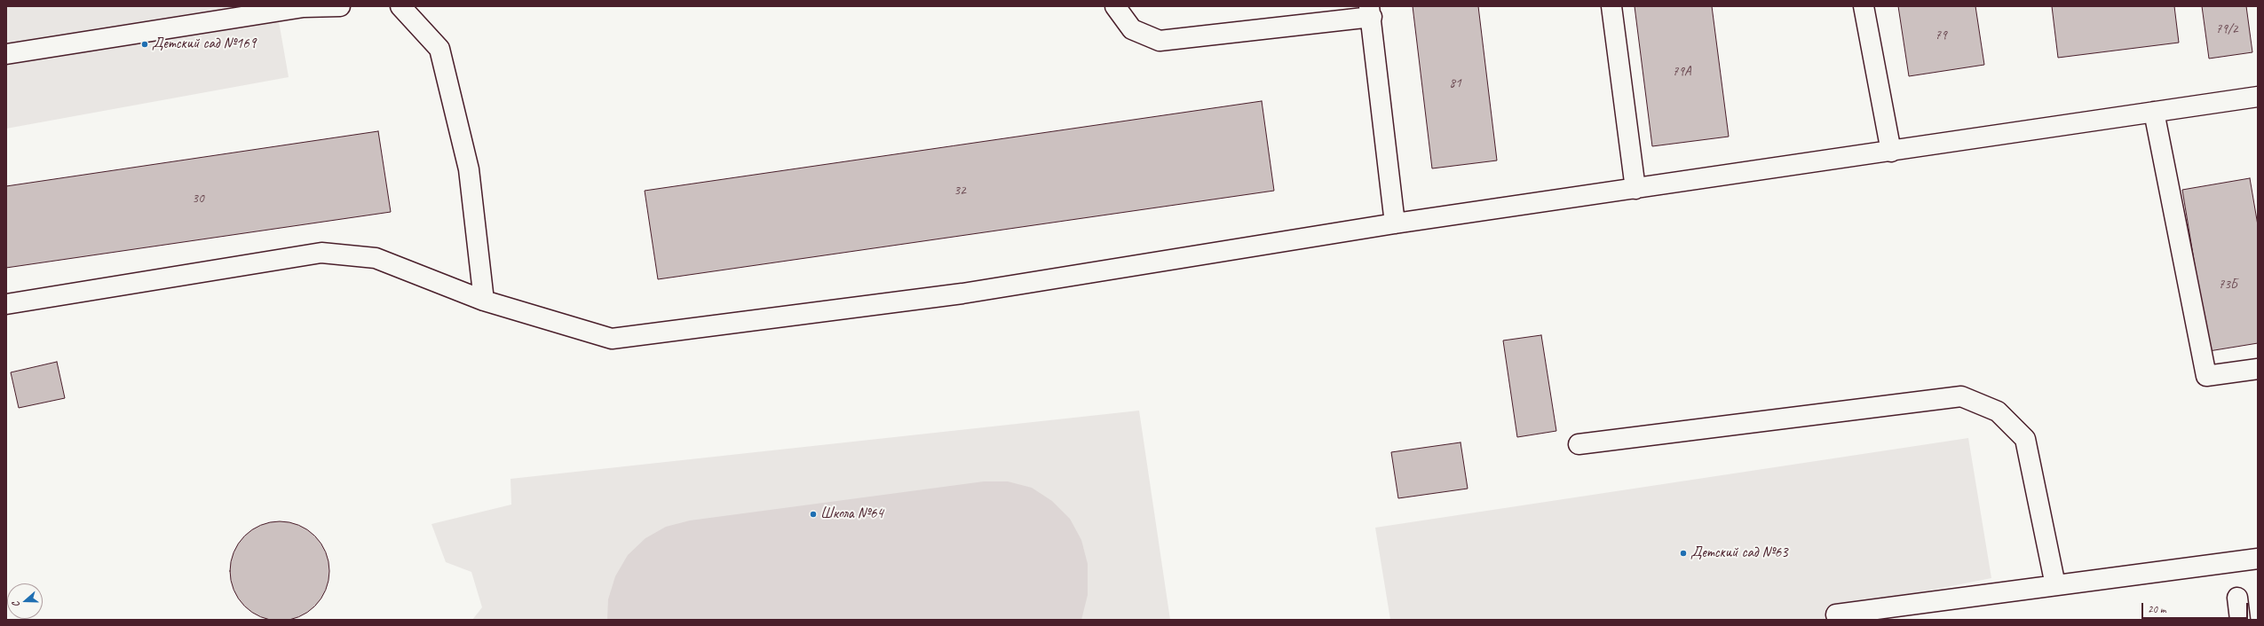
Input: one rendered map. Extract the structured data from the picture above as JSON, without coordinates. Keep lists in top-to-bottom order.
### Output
{
  "places": ["Детский сад №169", "Школа №64", "Детский сад №63"],
  "house_numbers": [
    "79/2",
    "79",
    "79А",
    "81",
    "32",
    "30",
    "73Б"
  ],
  "scale_bar": "20 m",
  "north": "left"
}
